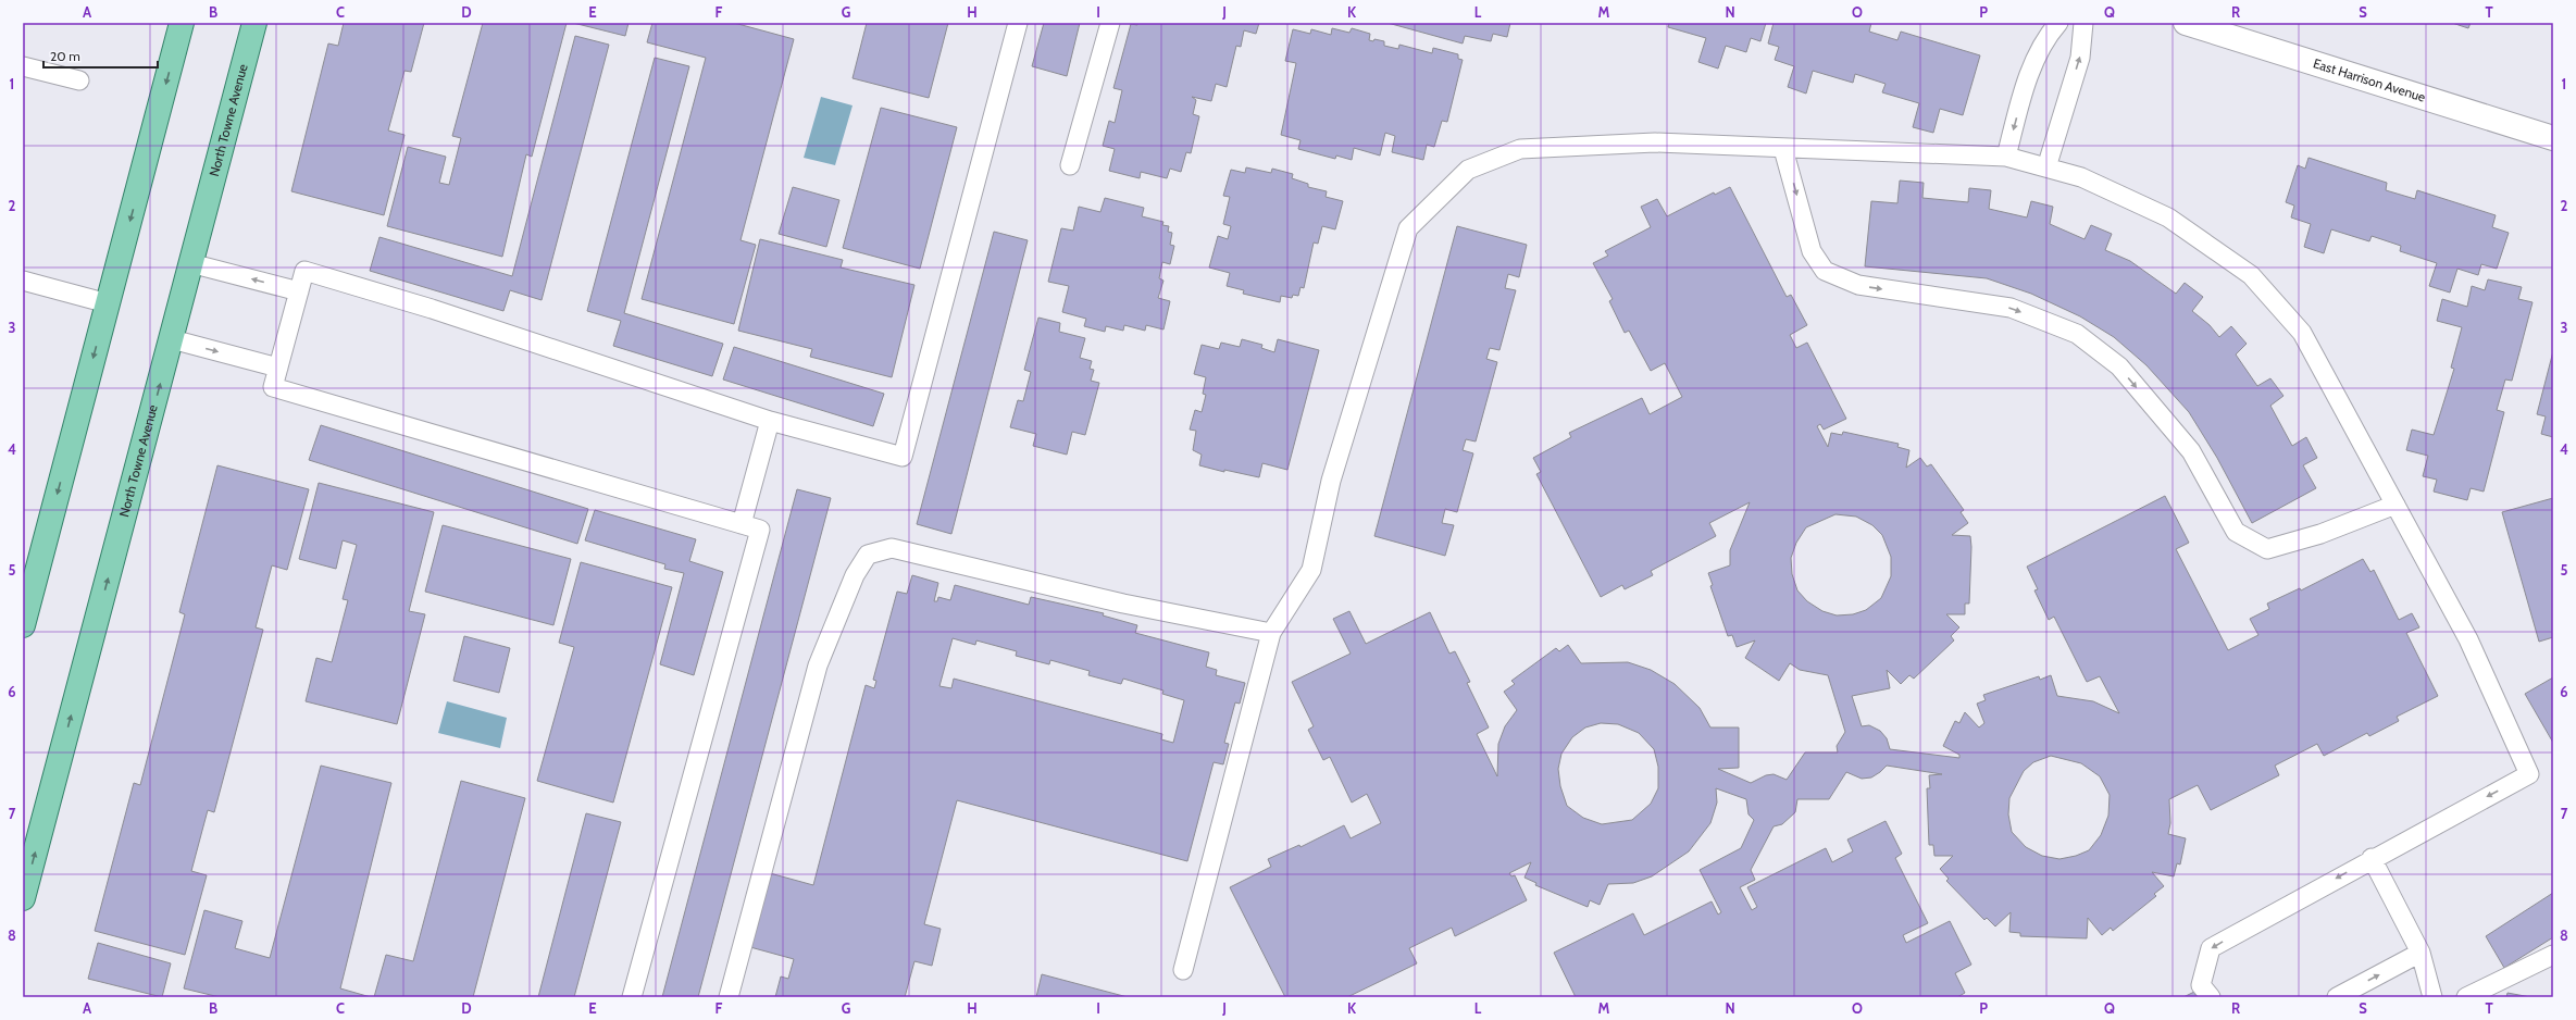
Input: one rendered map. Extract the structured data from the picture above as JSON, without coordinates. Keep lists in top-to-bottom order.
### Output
{
  "streets": {
    "main road": ["North Towne Avenue"],
    "street": ["East Harrison Avenue"]
  },
  "scale_bar": "20 m",
  "grid": {
    "columns": [
      "A",
      "B",
      "C",
      "D",
      "E",
      "F",
      "G",
      "H",
      "I",
      "J",
      "K",
      "L",
      "M",
      "N",
      "O",
      "P",
      "Q",
      "R",
      "S",
      "T"
    ],
    "rows": [
      "1",
      "2",
      "3",
      "4",
      "5",
      "6",
      "7",
      "8"
    ]
  }
}
